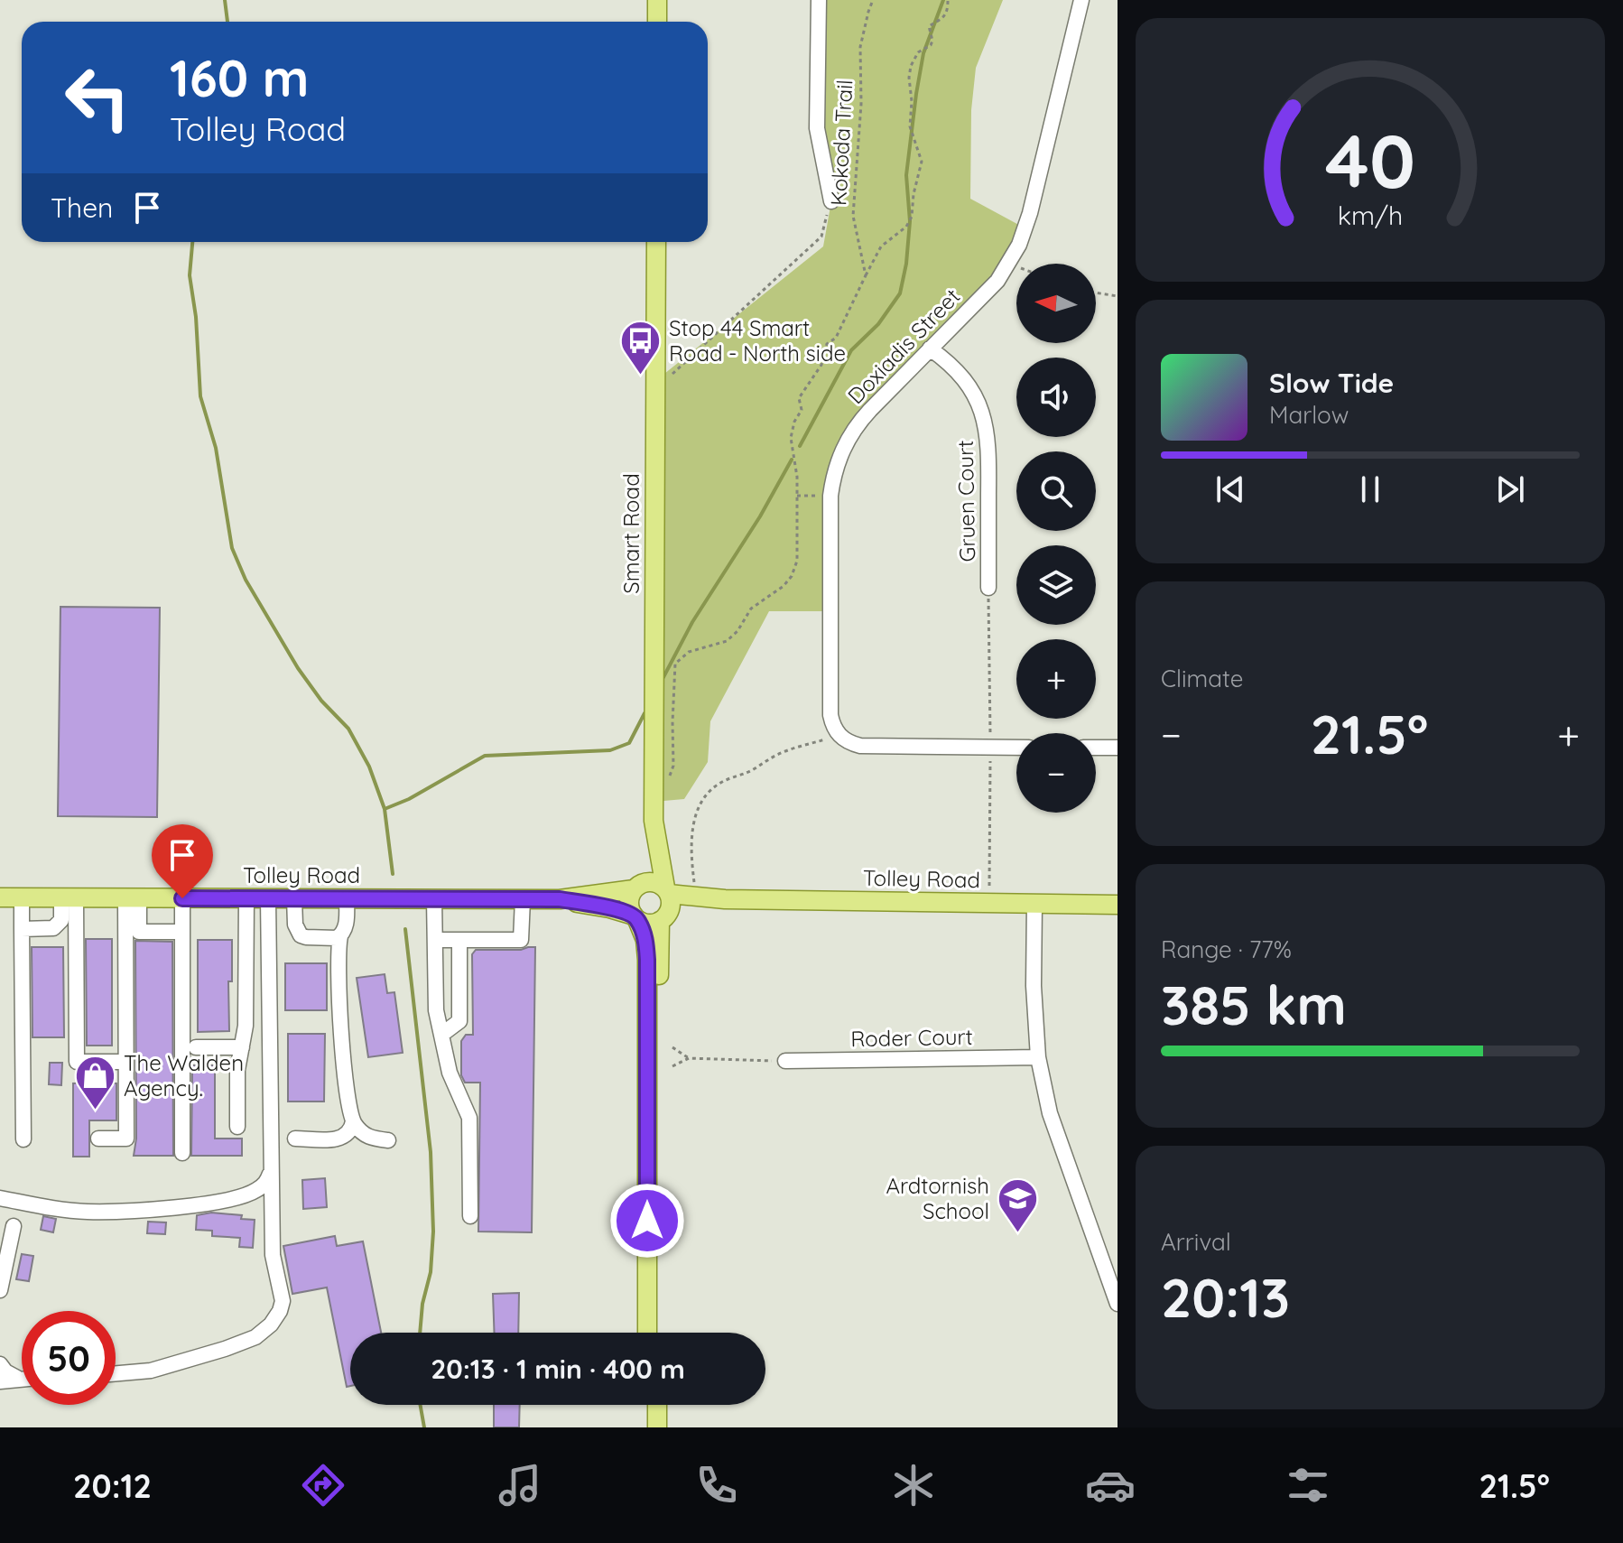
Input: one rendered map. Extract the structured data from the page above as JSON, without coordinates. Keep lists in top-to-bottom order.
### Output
{
  "streets": {
    "main road": ["Smart Road", "Tolley Road"],
    "street": ["Doxiadis Street", "Gruen Court", "Roder Court"],
    "path": ["Kokoda Trail"]
  },
  "crossings": [
    ["Doxiadis Street", "Gruen Court"],
    ["Smart Road", "Tolley Road"]
  ],
  "places": {
    "bus stop": ["Stop 44 Smart Road - North side"],
    "shop": ["The Walden Agency."],
    "school or university": ["Ardtornish School"]
  },
  "north": "left",
  "page": {
    "turn": ["160 m", "Tolley Road"],
    "then": "Then",
    "map_buttons": ["+", "−"],
    "song": ["Slow Tide", "Marlow"],
    "tile": [
      "Climate",
      ["Range · 77%", "385 km"],
      ["Arrival", "20:13"]
    ],
    "heat": ["−", "21.5°", "+"],
    "limit": "50",
    "trip": "20:13 · 1 min · 400 m",
    "tabs": ["20:12", "21.5°"],
    "gauge": ["40", "km/h"]
  }
}
